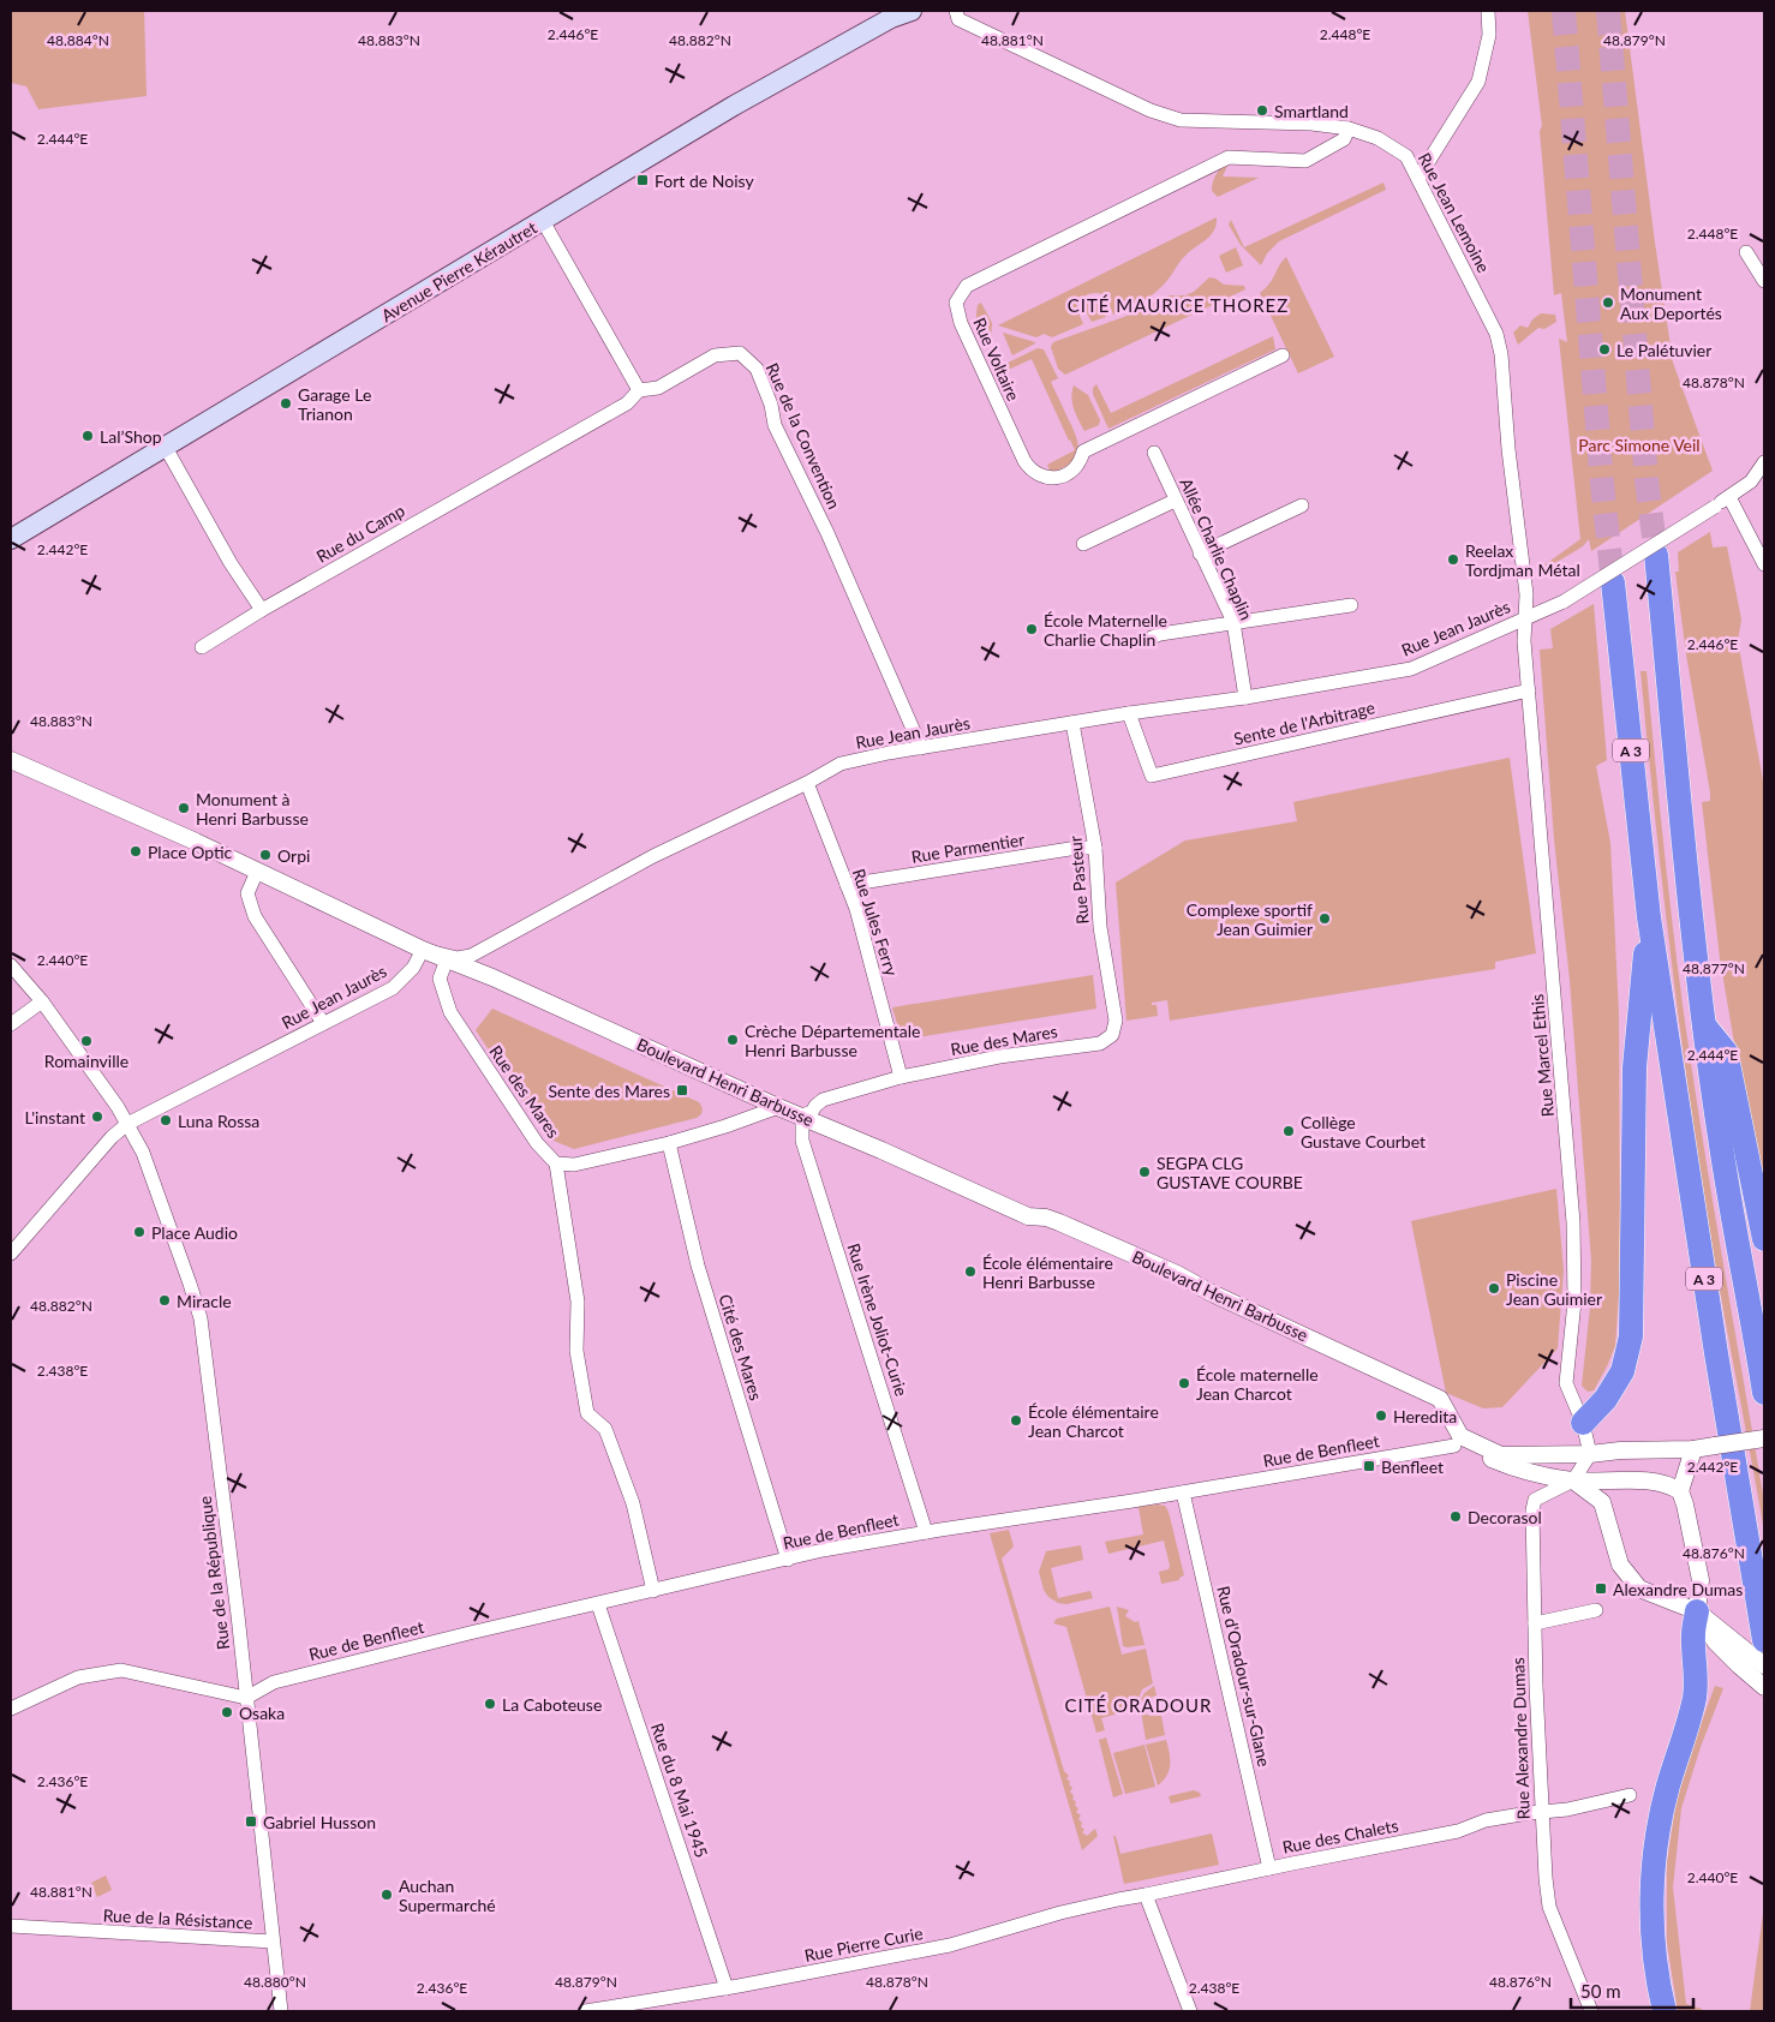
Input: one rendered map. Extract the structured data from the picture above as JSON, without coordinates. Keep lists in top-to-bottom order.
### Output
{
  "streets": {
    "highway": ["A 3"],
    "main road": ["Avenue Pierre Kérautret"],
    "street": [
      "Rue Jean Lemoine",
      "Rue Voltaire",
      "Rue de la Convention",
      "Rue du Camp",
      "Allée Charlie Chaplin",
      "Rue Jean Jaurès",
      "Sente de l'Arbitrage",
      "Rue Parmentier",
      "Rue Pasteur",
      "Rue Jules Ferry",
      "Rue des Mares",
      "Rue Marcel Ethis",
      "Boulevard Henri Barbusse",
      "Rue Irène Joliot-Curie",
      "Cité des Mares",
      "Rue de Benfleet",
      "Rue de la République",
      "Rue d'Oradour-sur-Glane",
      "Rue Alexandre Dumas",
      "Rue du 8 Mai 1945",
      "Rue des Chalets",
      "Rue de la Résistance",
      "Rue Pierre Curie"
    ]
  },
  "crossings": [
    ["Rue Jean Lemoine", "Rue Voltaire"],
    ["Rue Jean Lemoine", "Rue Jean Jaurès"],
    ["Rue Jean Lemoine", "Rue Marcel Ethis"],
    ["Rue de la Convention", "Rue du Camp"],
    ["Rue de la Convention", "Rue Jean Jaurès"],
    ["Allée Charlie Chaplin", "Rue Jean Jaurès"],
    ["Rue Jean Jaurès", "Sente de l'Arbitrage"],
    ["Rue Jean Jaurès", "Rue Pasteur"],
    ["Rue Jean Jaurès", "Rue Jules Ferry"],
    ["Rue Jean Jaurès", "Rue Marcel Ethis"],
    ["Rue Jean Jaurès", "Boulevard Henri Barbusse"],
    ["Rue Jean Jaurès", "Rue de la République"],
    ["Sente de l'Arbitrage", "Rue Marcel Ethis"],
    ["Rue Parmentier", "Rue Pasteur"],
    ["Rue Parmentier", "Rue Jules Ferry"],
    ["Rue Pasteur", "Rue des Mares"],
    ["Rue Jules Ferry", "Rue des Mares"],
    ["Rue des Mares", "Boulevard Henri Barbusse"],
    ["Rue des Mares", "Rue Irène Joliot-Curie"],
    ["Rue des Mares", "Cité des Mares"],
    ["Boulevard Henri Barbusse", "Rue Irène Joliot-Curie"],
    ["Rue Irène Joliot-Curie", "Rue de Benfleet"],
    ["Cité des Mares", "Rue de Benfleet"],
    ["Rue de Benfleet", "Rue de la République"],
    ["Rue de Benfleet", "Rue d'Oradour-sur-Glane"],
    ["Rue de Benfleet", "Rue du 8 Mai 1945"],
    ["Rue de la République", "Rue de la Résistance"],
    ["Rue d'Oradour-sur-Glane", "Rue des Chalets"],
    ["Rue Alexandre Dumas", "Rue des Chalets"],
    ["Rue du 8 Mai 1945", "Rue Pierre Curie"],
    ["Rue des Chalets", "Rue Pierre Curie"]
  ],
  "districts": ["CITÉ MAURICE THOREZ", "CITÉ ORADOUR"],
  "parks": ["Parc Simone Veil"],
  "places": {
    "other": [
      "Smartland",
      "Monument Aux Deportés",
      "Le Palétuvier",
      "Garage Le Trianon",
      "Lal’Shop",
      "Reelax Tordjman Métal",
      "École Maternelle Charlie Chaplin",
      "Monument à Henri Barbusse",
      "Place Optic",
      "Orpi",
      "Complexe sportif Jean Guimier",
      "Crèche Départementale Henri Barbusse",
      "Romainville",
      "L'instant",
      "Luna Rossa",
      "Collège Gustave Courbet",
      "SEGPA CLG GUSTAVE COURBE",
      "Place Audio",
      "École élémentaire Henri Barbusse",
      "Piscine Jean Guimier",
      "Miracle",
      "École maternelle Jean Charcot",
      "Heredita",
      "École élémentaire Jean Charcot",
      "Decorasol",
      "La Caboteuse",
      "Osaka",
      "Auchan Supermarché"
    ],
    "transit": [
      "Fort de Noisy",
      "Sente des Mares",
      "Benfleet",
      "Alexandre Dumas",
      "Gabriel Husson"
    ]
  },
  "scale_bar": "50 m",
  "coordinates": [
    "2.446°E",
    "2.448°E",
    "48.884°N",
    "48.883°N",
    "48.882°N",
    "48.881°N",
    "48.879°N",
    "2.444°E",
    "48.878°N",
    "2.442°E",
    "2.440°E",
    "48.877°N",
    "2.438°E",
    "48.876°N",
    "2.436°E",
    "48.880°N"
  ]
}
